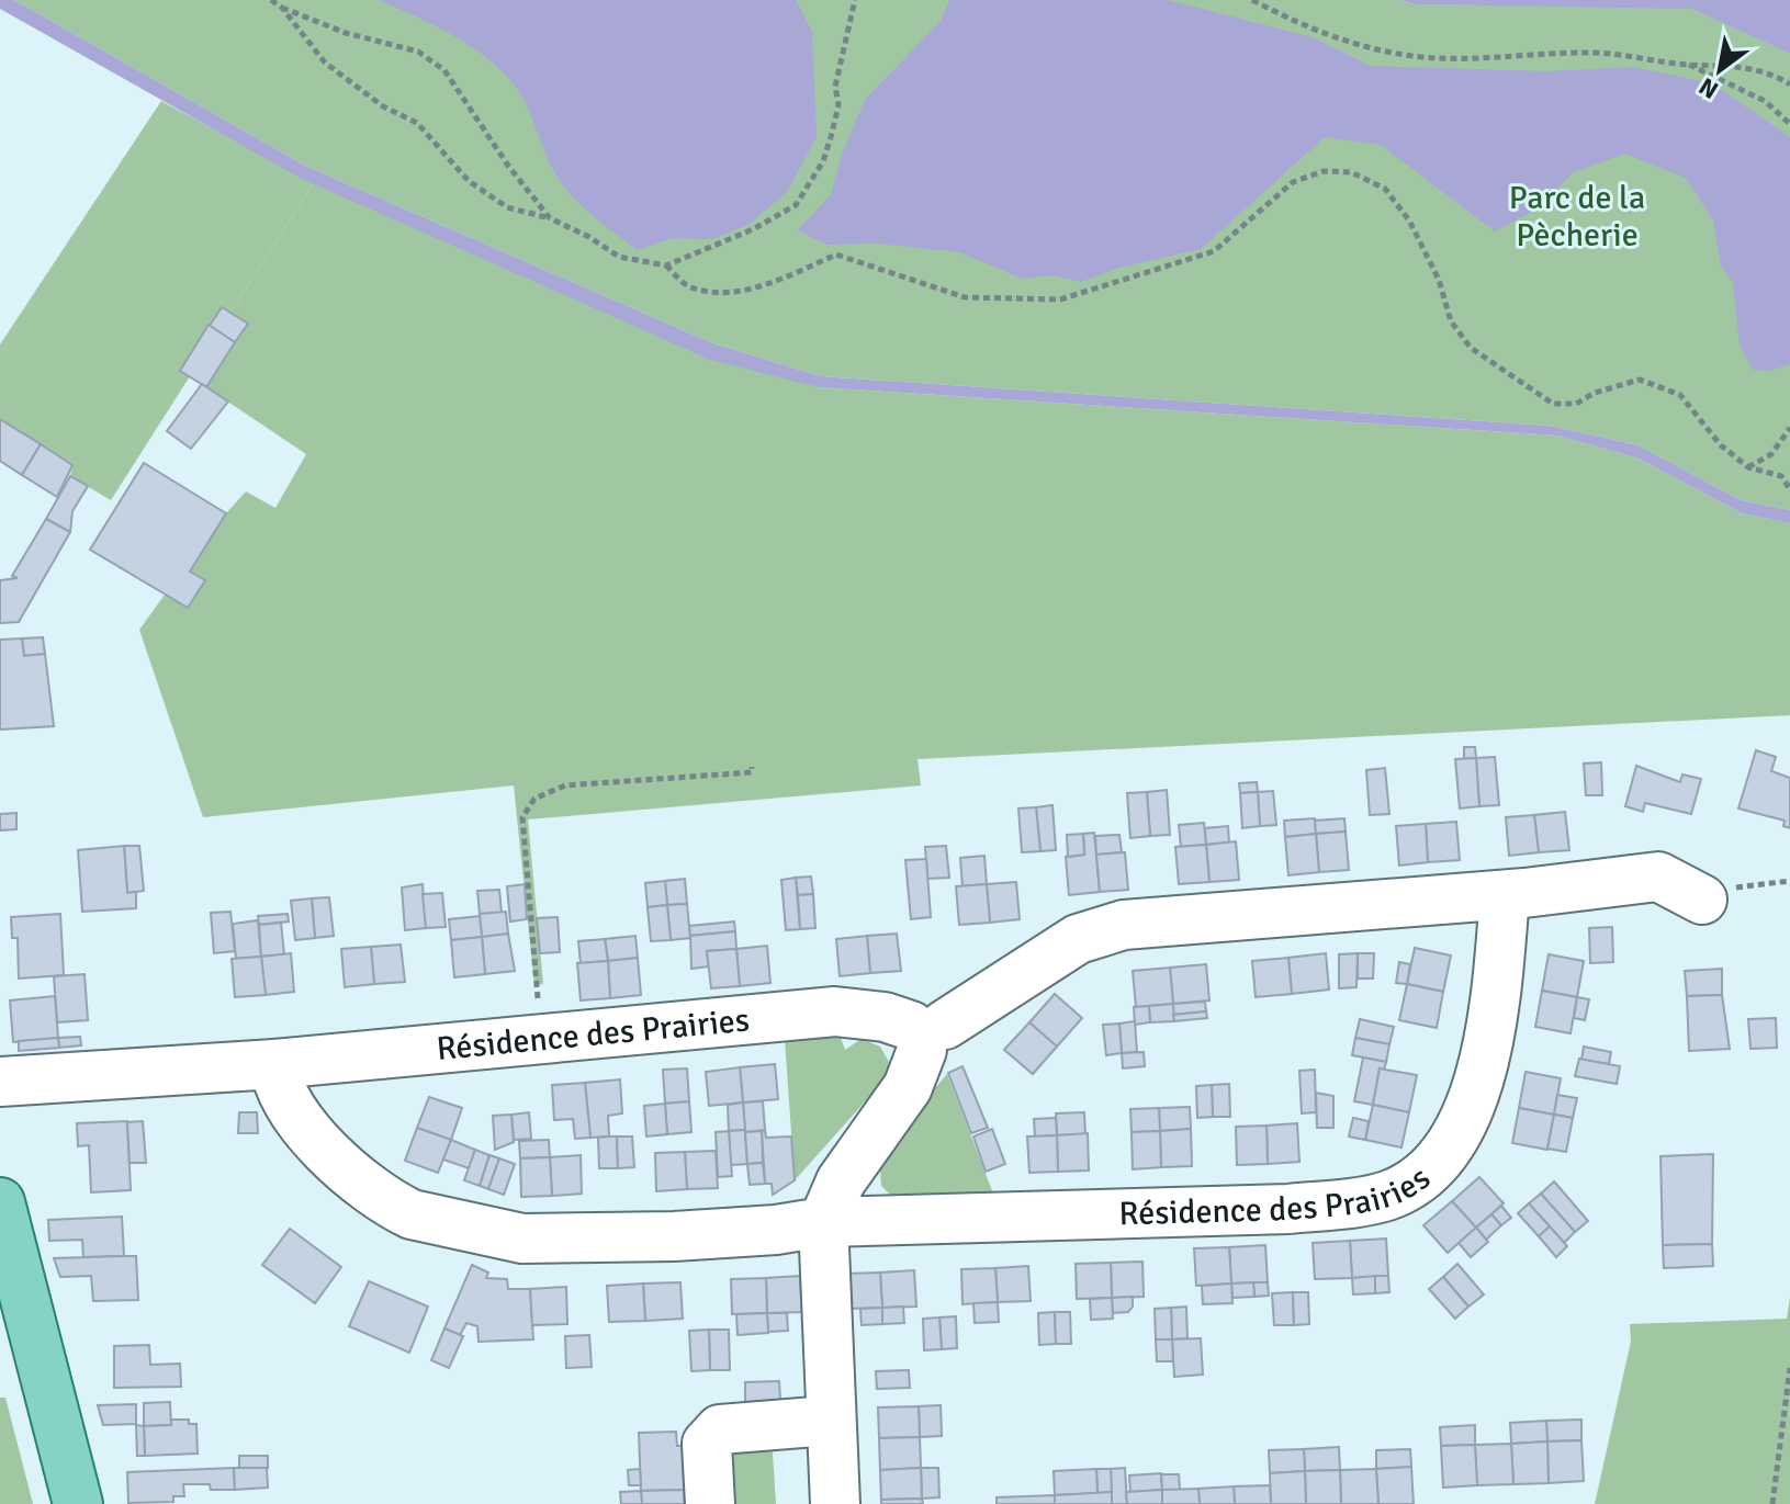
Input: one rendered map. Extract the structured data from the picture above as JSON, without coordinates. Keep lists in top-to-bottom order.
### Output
{
  "streets": {
    "street": ["Résidence des Prairies"]
  },
  "parks": ["Parc de la Pècherie"],
  "north": "bottom left"
}
